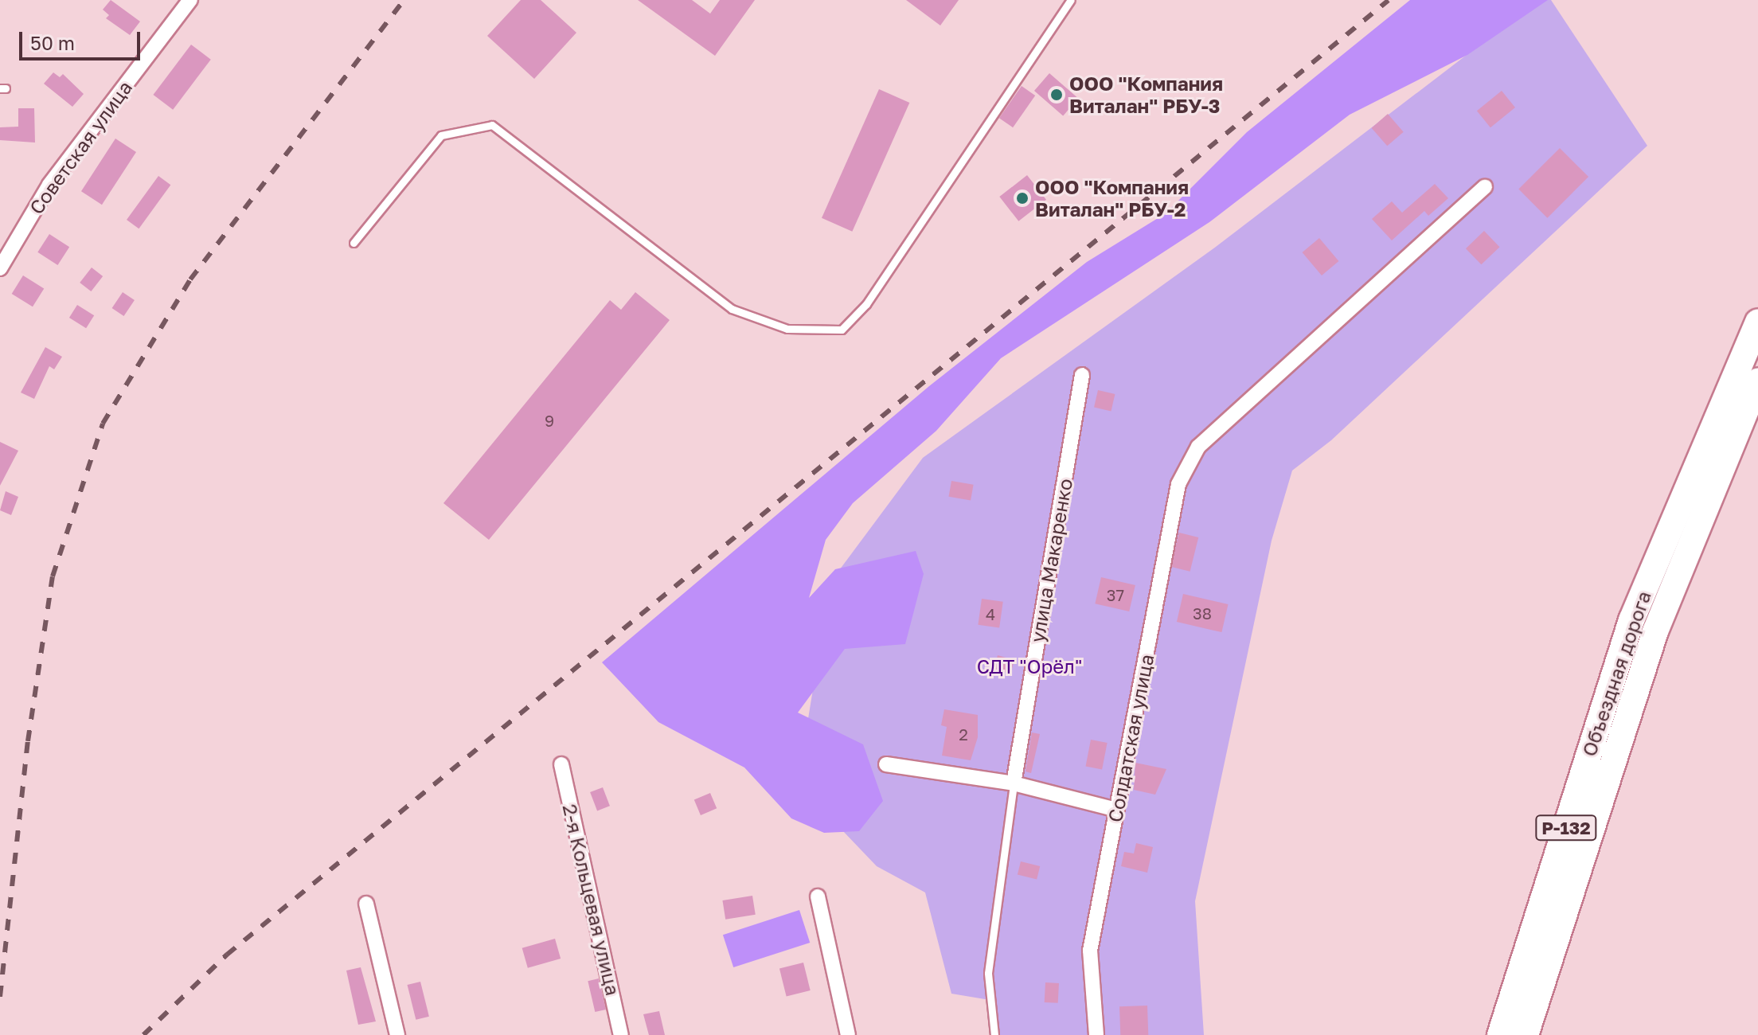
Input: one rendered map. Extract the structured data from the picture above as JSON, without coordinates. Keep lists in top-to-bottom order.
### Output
{
  "streets": {
    "highway": ["Объездная дорога", "Р-132"],
    "street": [
      "Советская улица",
      "улица Макаренко",
      "Солдатская улица",
      "2-я Кольцевая улица"
    ]
  },
  "parks": ["СДТ \"Орёл\""],
  "places": ["ООО \"Компания Виталан\" РБУ-3", "ООО \"Компания Виталан\" РБУ-2"],
  "house_numbers": [
    "9",
    "37",
    "38",
    "4",
    "2"
  ],
  "scale_bar": "50 m"
}
